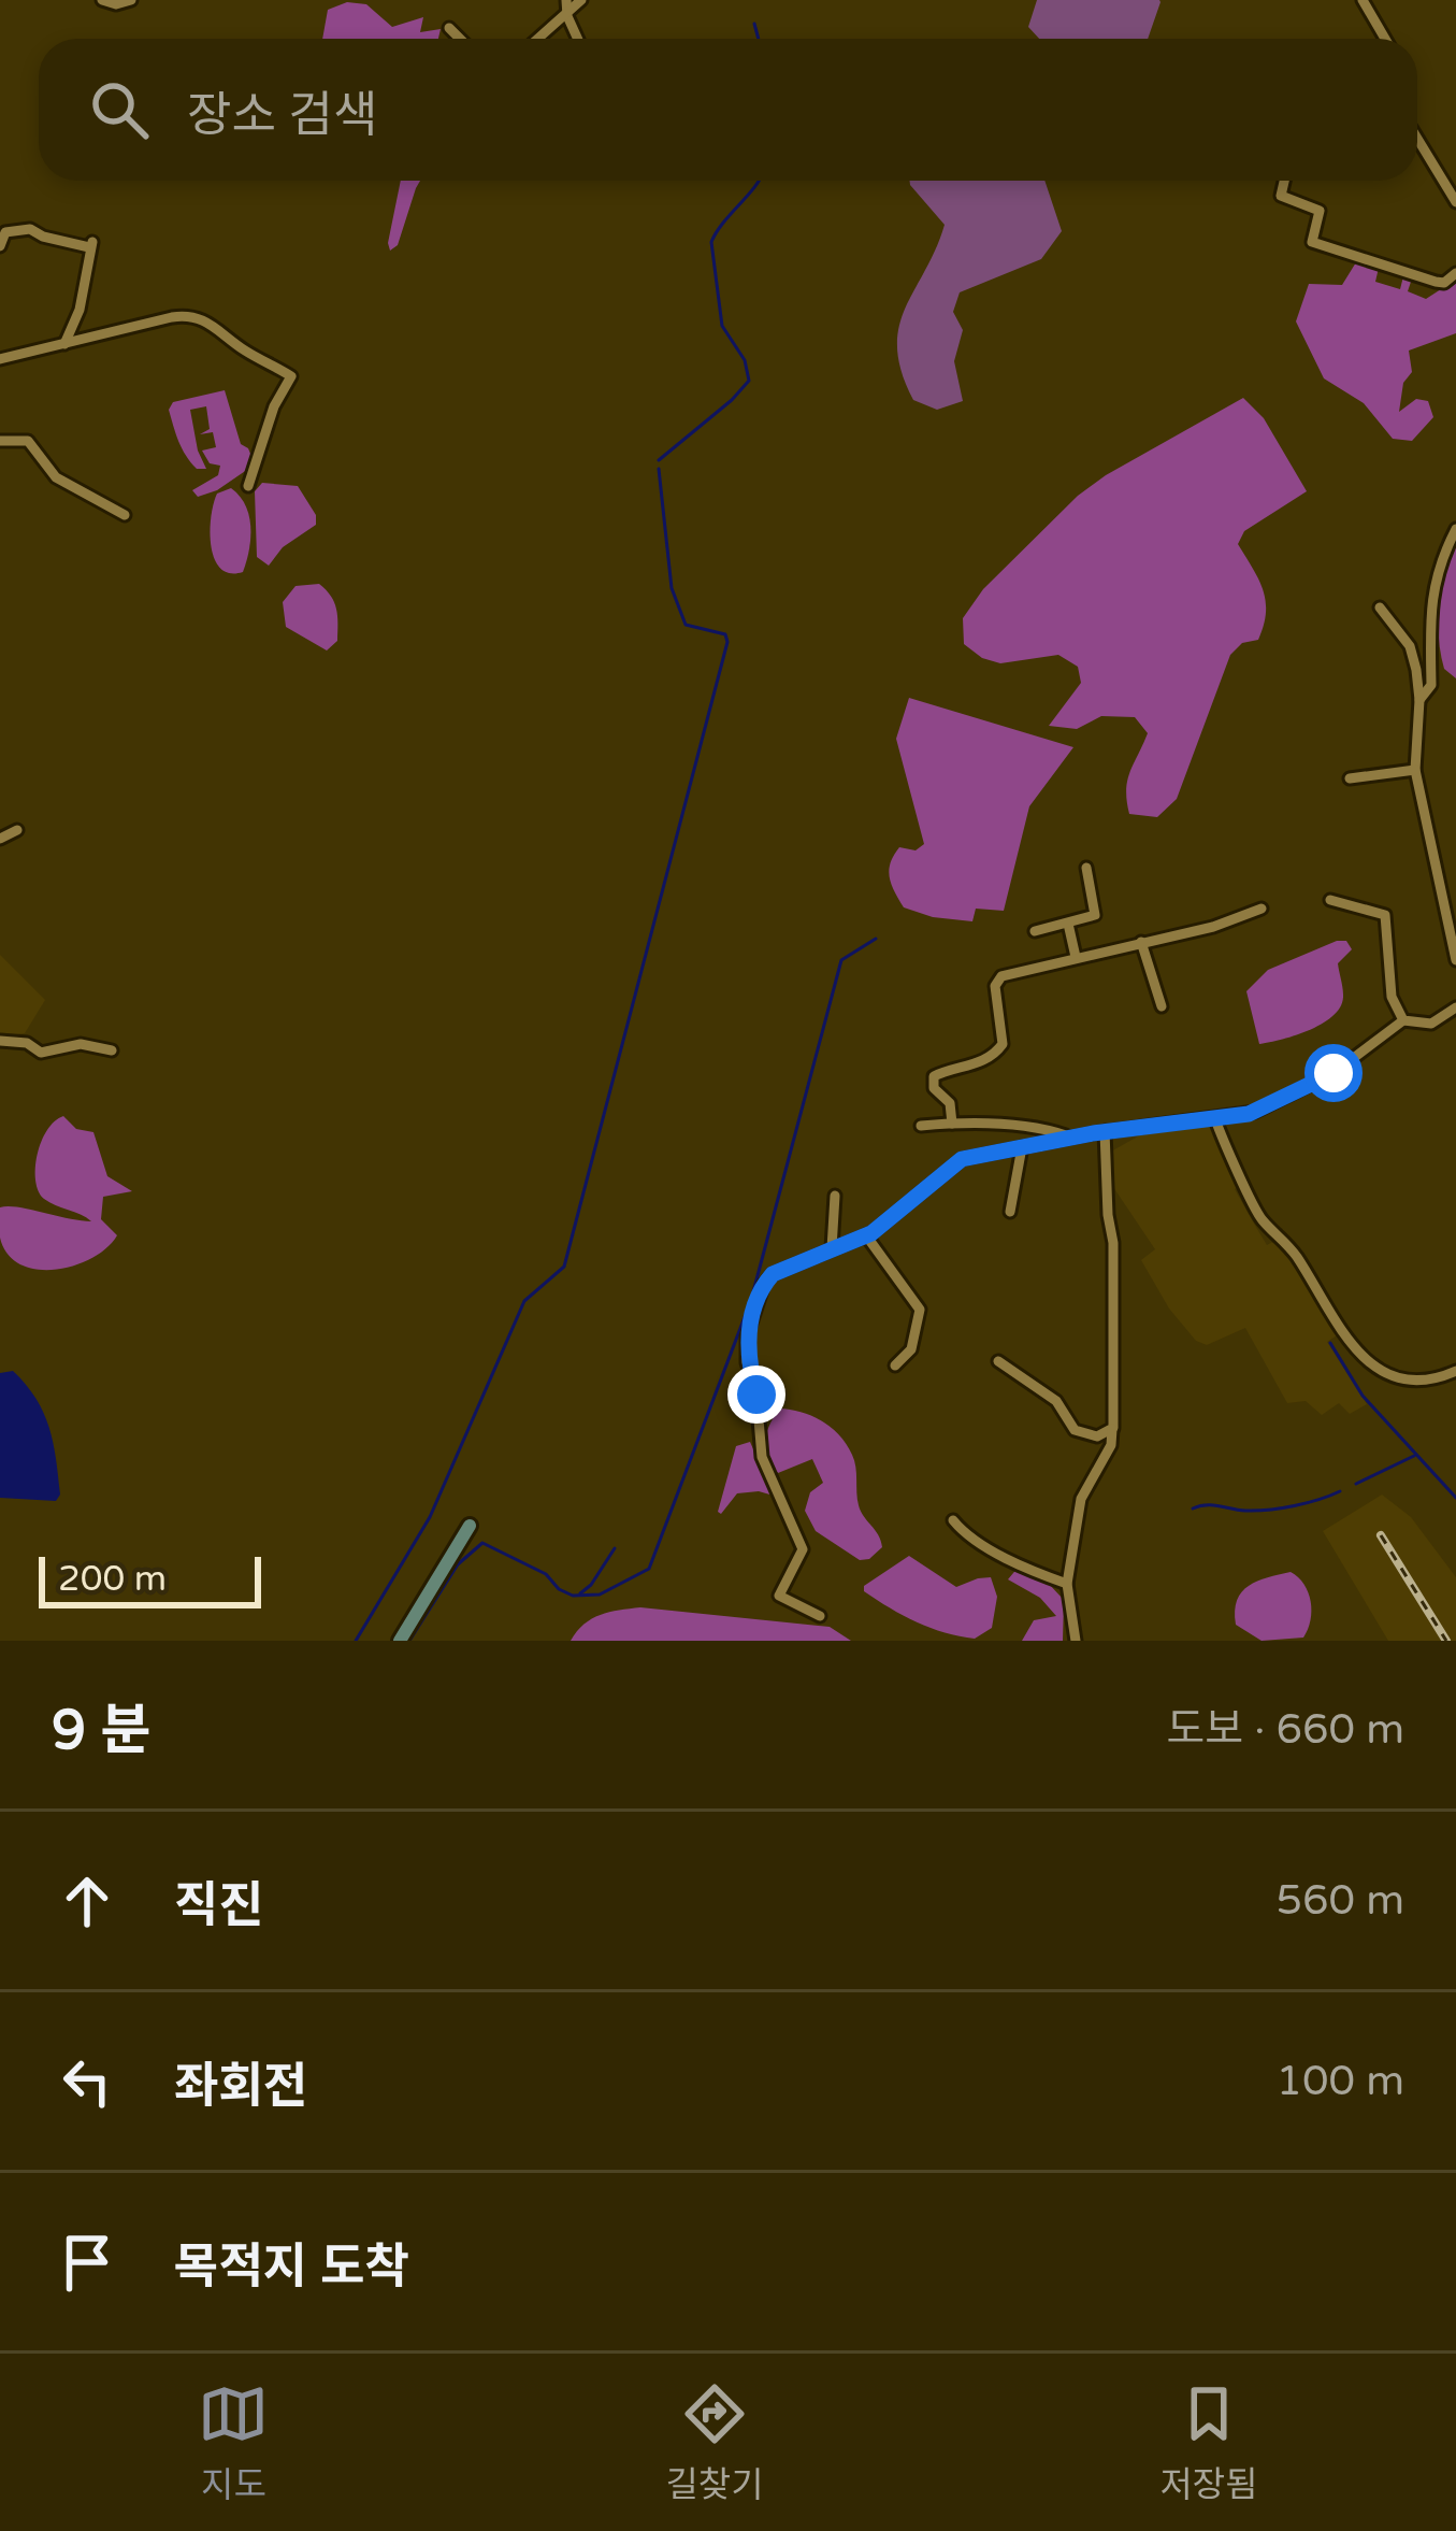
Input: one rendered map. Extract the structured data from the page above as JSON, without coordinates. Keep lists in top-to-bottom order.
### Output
{
  "scale_bar": "200 m",
  "page": {
    "search": "장소 검색",
    "scale": "200 m",
    "heading": ["9 분", "도보 · 660 m"],
    "list": [
      ["직진", "560 m"],
      ["좌회전", "100 m"],
      "목적지 도착"
    ],
    "nav": ["지도", "길찾기", "저장됨"]
  }
}
